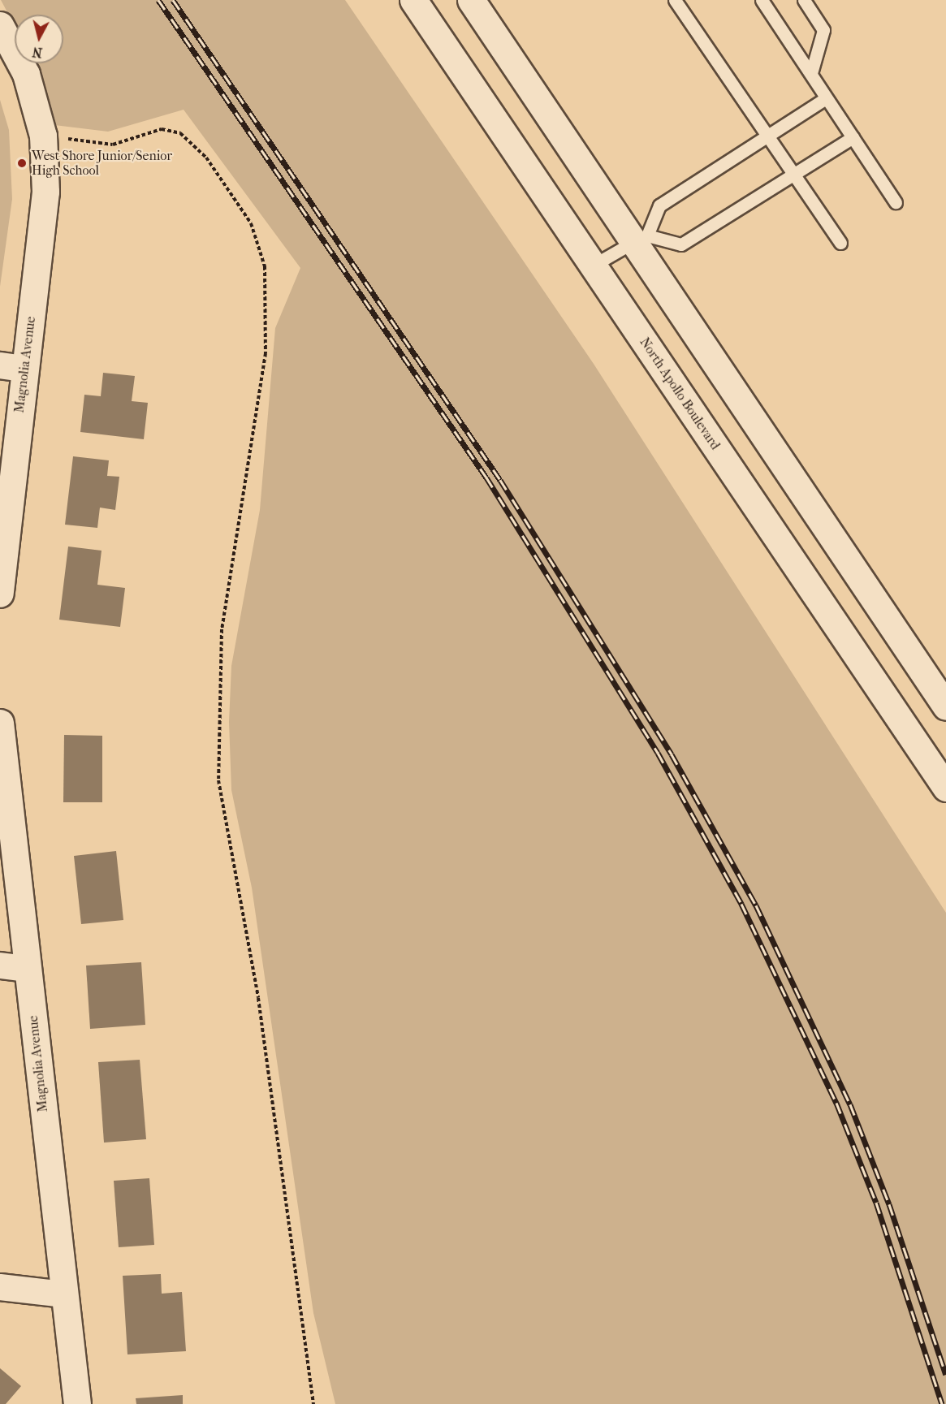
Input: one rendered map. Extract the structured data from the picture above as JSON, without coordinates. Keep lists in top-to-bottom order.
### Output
{
  "streets": {
    "street": ["Magnolia Avenue", "North Apollo Boulevard"]
  },
  "places": ["West Shore Junior/Senior High School"],
  "north": "bottom"
}
